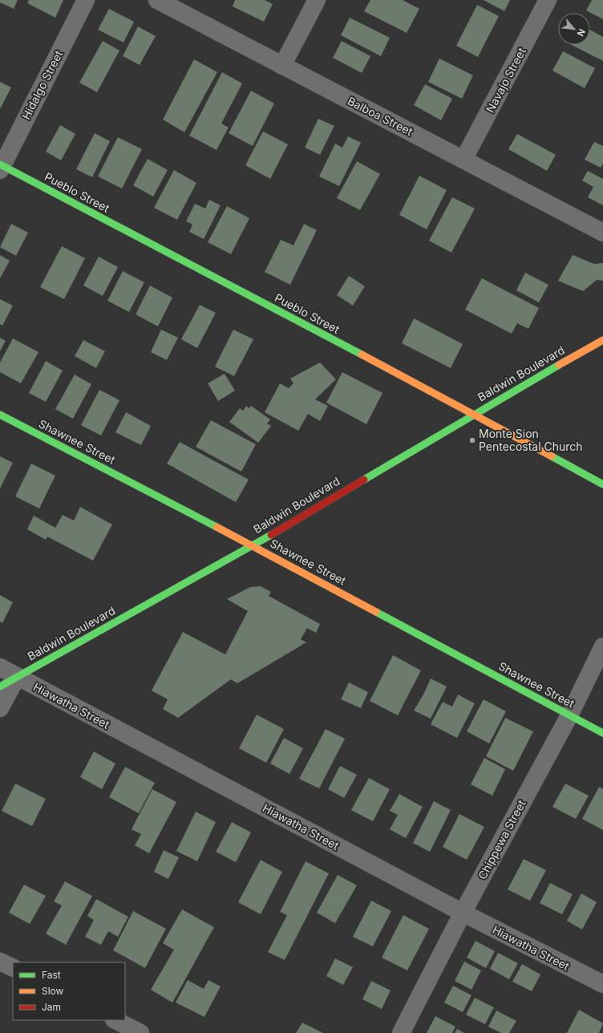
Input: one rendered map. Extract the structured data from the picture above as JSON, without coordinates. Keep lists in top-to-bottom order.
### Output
{
  "streets": {
    "street": [
      "Navajo Street",
      "Hidalgo Street",
      "Balboa Street",
      "Pueblo Street",
      "Baldwin Boulevard",
      "Shawnee Street",
      "Hiawatha Street",
      "Chippewa Street"
    ]
  },
  "crossings": [
    ["Navajo Street", "Balboa Street"],
    ["Hidalgo Street", "Pueblo Street"],
    ["Pueblo Street", "Baldwin Boulevard"],
    ["Baldwin Boulevard", "Shawnee Street"],
    ["Baldwin Boulevard", "Hiawatha Street"],
    ["Shawnee Street", "Chippewa Street"],
    ["Hiawatha Street", "Chippewa Street"]
  ],
  "places": ["Monte Sion Pentecostal Church"],
  "legend": ["Fast", "Slow", "Jam"],
  "north": "bottom right"
}
